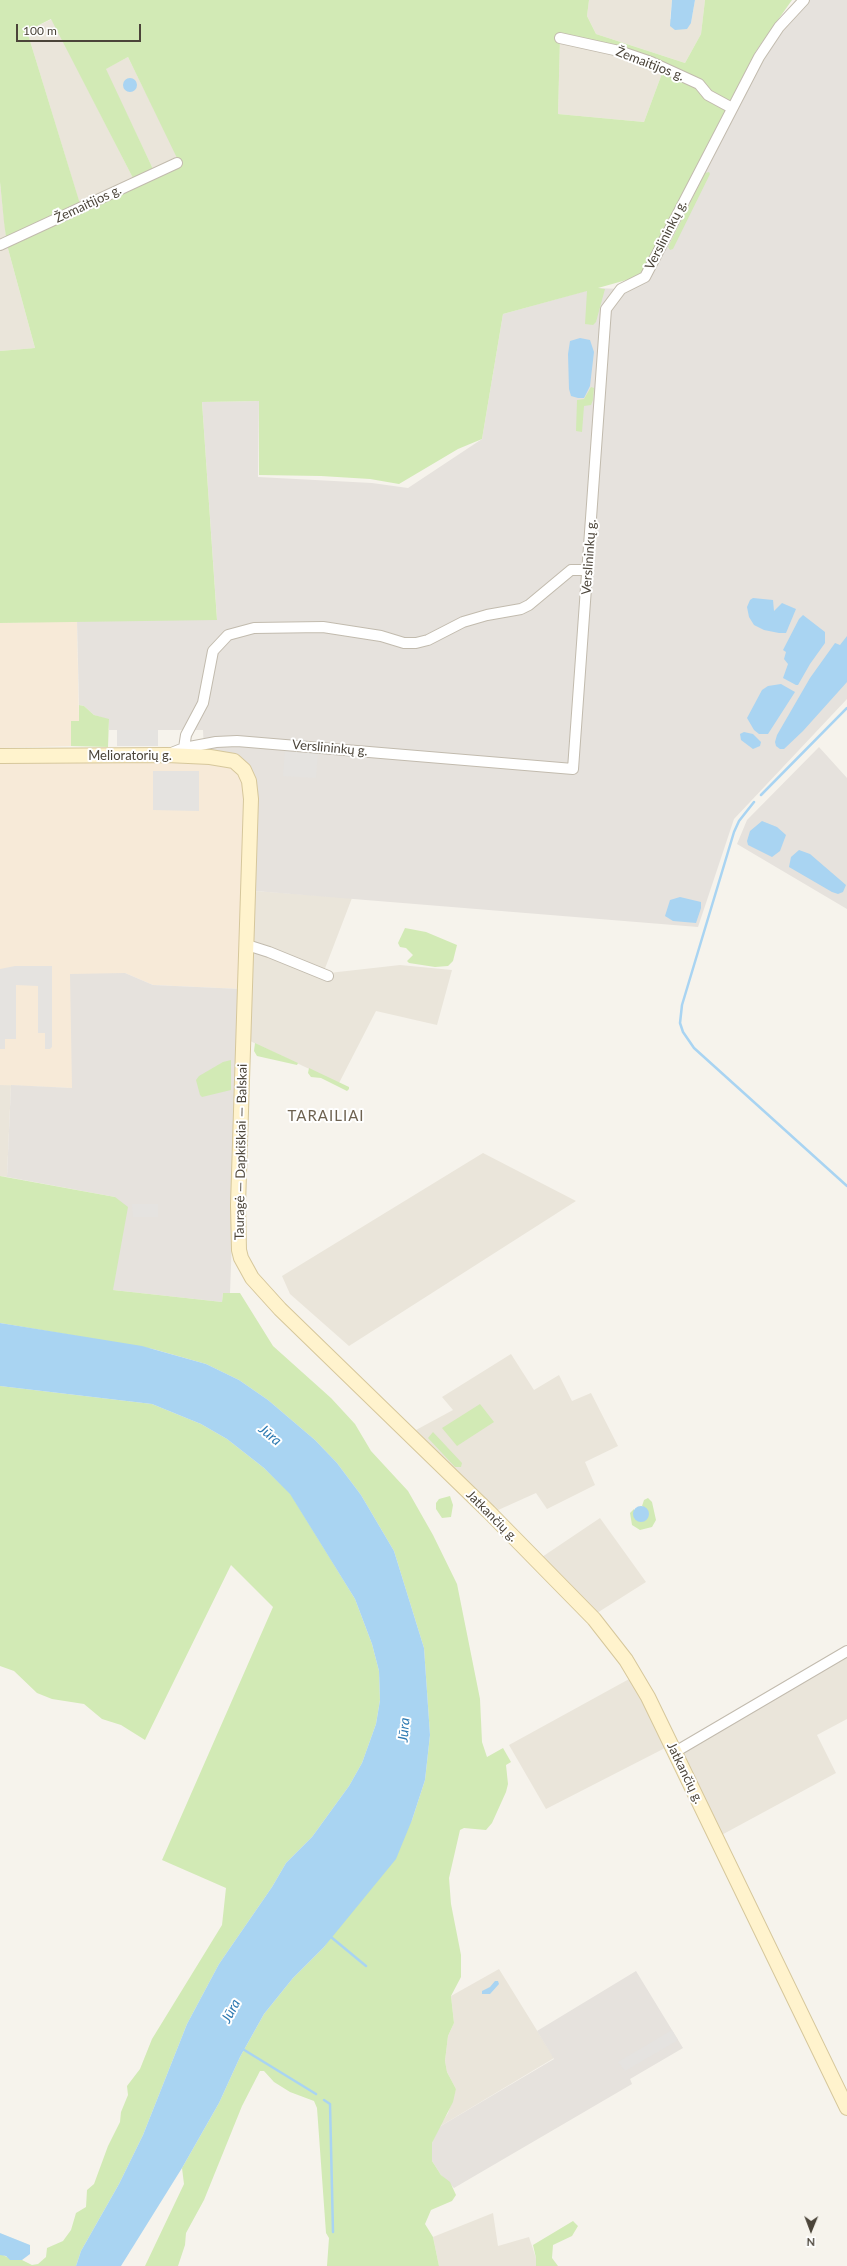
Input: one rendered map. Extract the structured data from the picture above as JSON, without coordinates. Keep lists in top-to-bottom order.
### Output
{
  "streets": {
    "main road": ["Melioratorių g.", "Tauragė — Dapkiškiai — Balskai", "Jatkančių g."],
    "street": ["Žemaitijos g.", "Verslininkų g."]
  },
  "crossings": [
    ["Žemaitijos g.", "Verslininkų g."],
    ["Verslininkų g.", "Melioratorių g."],
    ["Melioratorių g.", "Tauragė — Dapkiškiai — Balskai"],
    ["Tauragė — Dapkiškiai — Balskai", "Jatkančių g."]
  ],
  "districts": ["TARAILIAI"],
  "water": ["Jūra"],
  "scale_bar": "100 m",
  "north": "bottom"
}
